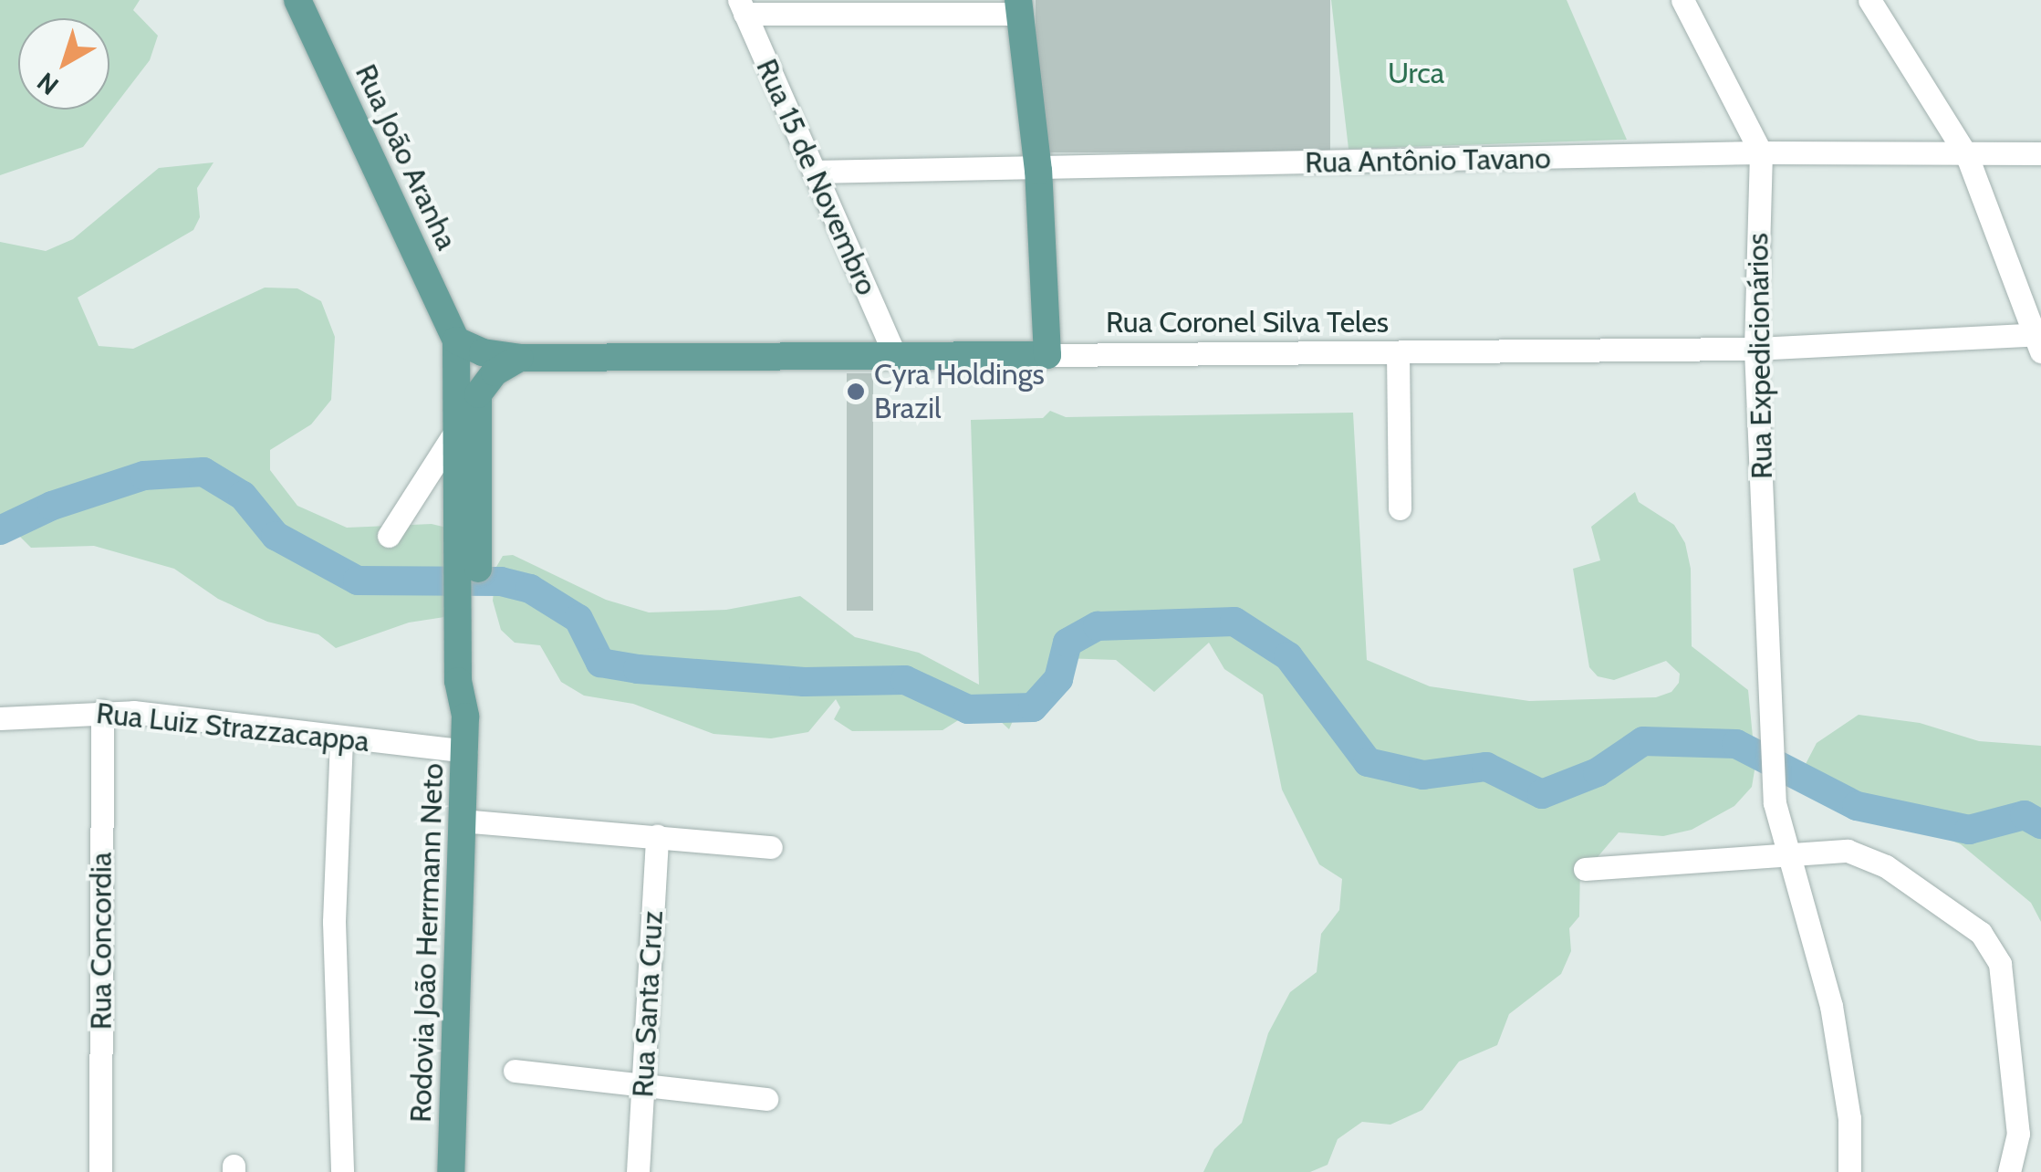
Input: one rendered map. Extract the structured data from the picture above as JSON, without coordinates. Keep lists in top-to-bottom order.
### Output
{
  "streets": {
    "main road": ["Rua João Aranha", "Rua Coronel Silva Teles", "Rodovia João Herrmann Neto"],
    "street": [
      "Rua Antônio Tavano",
      "Rua 15 de Novembro",
      "Rua Expedicionários",
      "Rua Luiz Strazzacappa",
      "Rua Concordia",
      "Rua Santa Cruz"
    ]
  },
  "crossings": [
    ["Rua João Aranha", "Rua Coronel Silva Teles"],
    ["Rua João Aranha", "Rodovia João Herrmann Neto"],
    ["Rua Antônio Tavano", "Rua 15 de Novembro"],
    ["Rua Antônio Tavano", "Rua Expedicionários"],
    ["Rua 15 de Novembro", "Rua Coronel Silva Teles"],
    ["Rua Coronel Silva Teles", "Rua Expedicionários"],
    ["Rua Coronel Silva Teles", "Rodovia João Herrmann Neto"],
    ["Rua Luiz Strazzacappa", "Rua Concordia"],
    ["Rua Luiz Strazzacappa", "Rodovia João Herrmann Neto"]
  ],
  "parks": ["Urca"],
  "places": ["Cyra Holdings Brazil"],
  "north": "bottom left"
}
